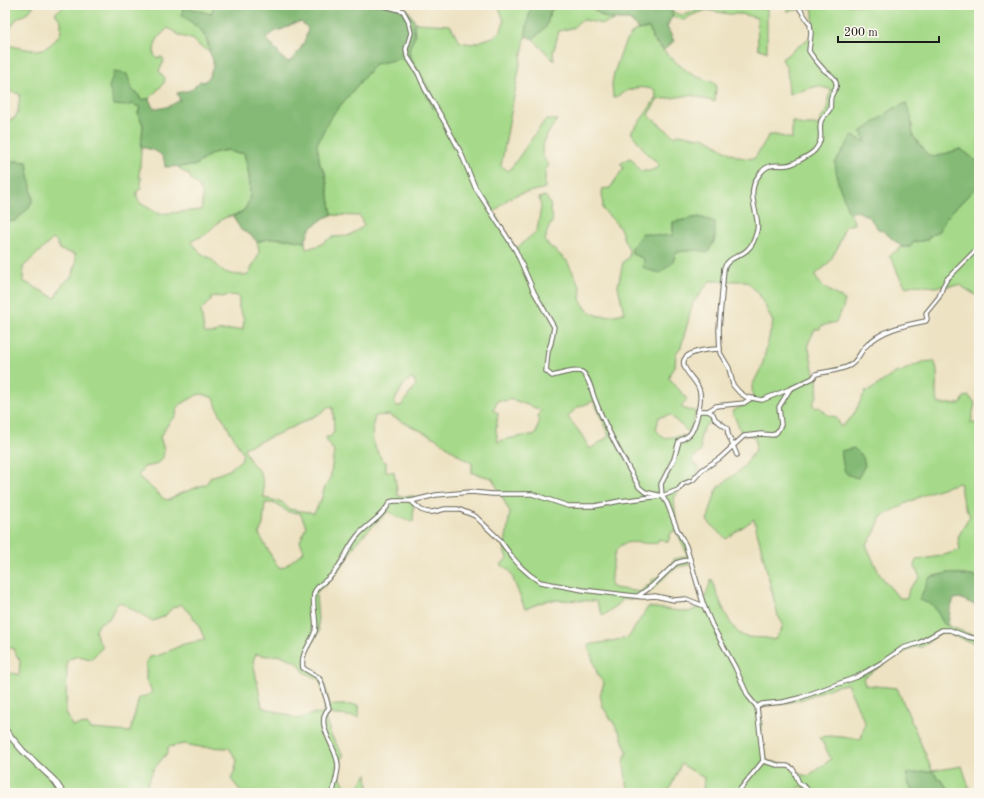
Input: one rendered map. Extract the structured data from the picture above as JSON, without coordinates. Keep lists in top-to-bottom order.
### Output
{
  "scale_bar": "200 m"
}
